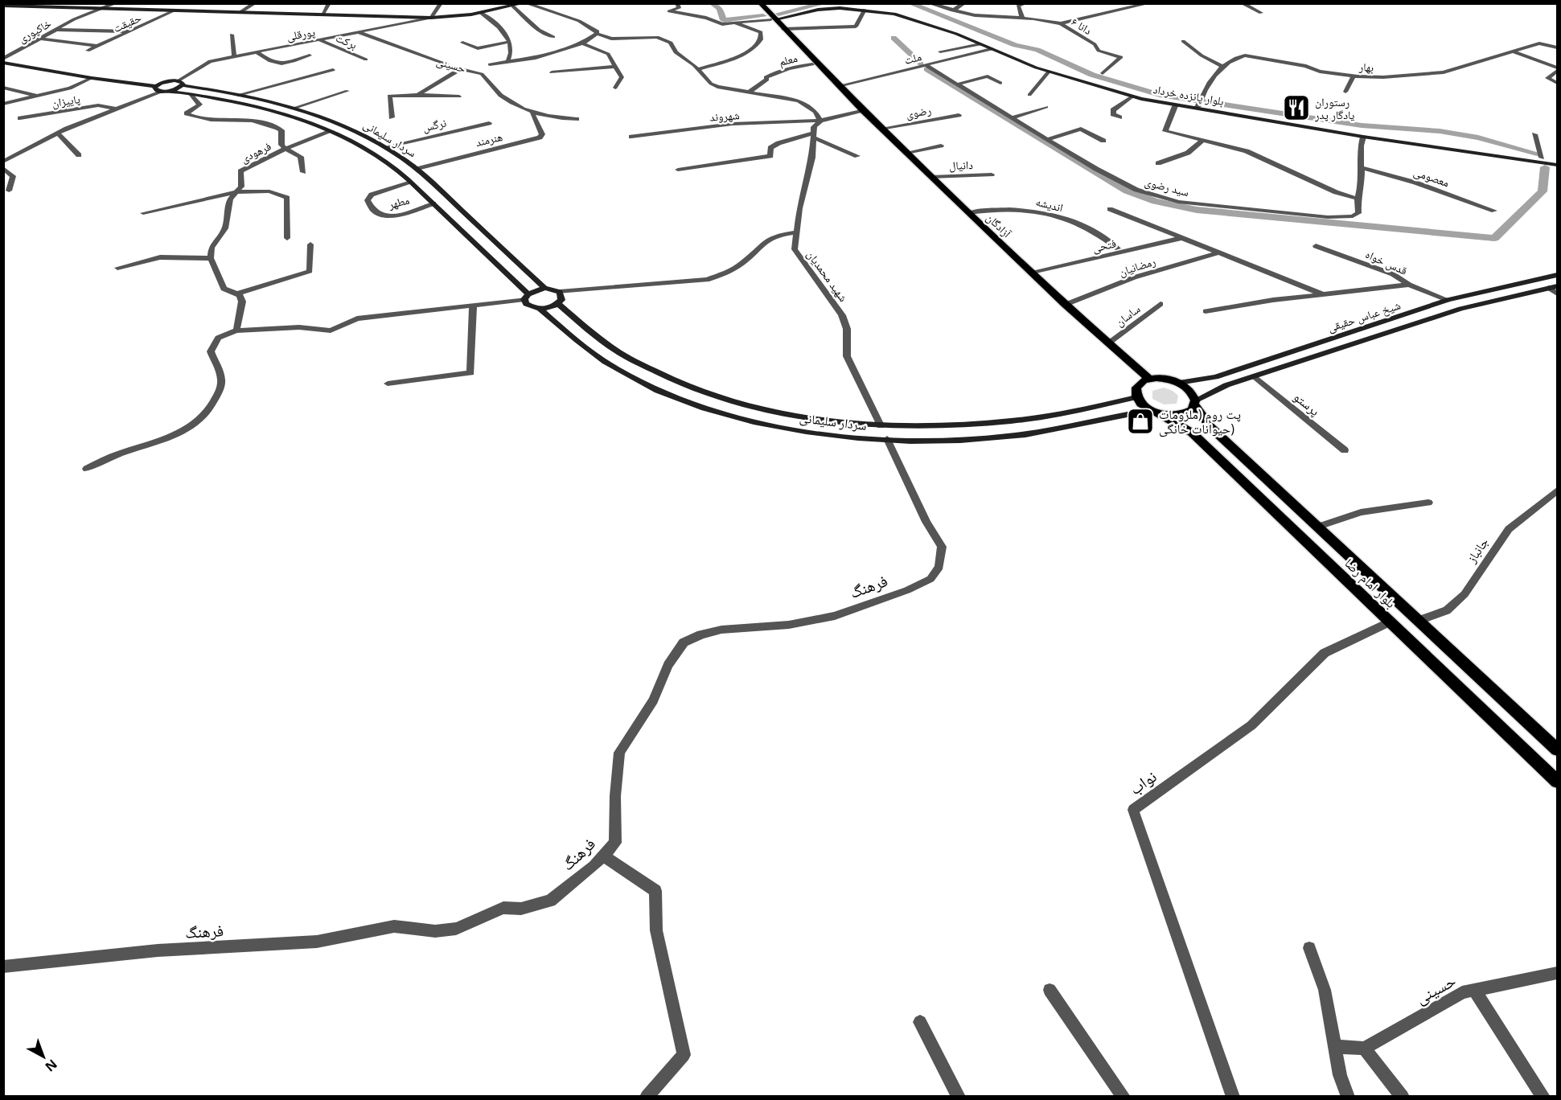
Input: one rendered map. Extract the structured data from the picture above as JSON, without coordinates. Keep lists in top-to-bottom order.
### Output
{
  "streets": {
    "main road": ["آزادگان", "بلوار امام رضا"],
    "street": [
      "حقیقت",
      "دانا ۶",
      "خاکپوری",
      "پورقلی",
      "برکت",
      "ملت",
      "معلم",
      "حسینی",
      "بهار",
      "بلوار پانزده خرداد",
      "پاییزان",
      "رضوی",
      "شهروند",
      "نرگس",
      "سردار سلیمانی",
      "هنرمند",
      "فرهودی",
      "دانیال",
      "معصومی",
      "سید رضوی",
      "مطهر",
      "اندیشه",
      "فتحی",
      "قدس خواه",
      "رمضانیان",
      "شهید محمدیان",
      "ساسان",
      "شیخ عباس حقیقی",
      "پرستو",
      "جانباز",
      "فرهنگ",
      "نواب"
    ]
  },
  "crossings": [
    ["پورقلی", "برکت"],
    ["پورقلی", "حسینی"],
    ["پورقلی", "سردار سلیمانی"],
    ["ملت", "بلوار پانزده خرداد"],
    ["ملت", "سید رضوی"],
    ["ملت", "آزادگان"],
    ["معلم", "آزادگان"],
    ["حسینی", "هنرمند"],
    ["بهار", "بلوار پانزده خرداد"],
    ["بلوار پانزده خرداد", "سید رضوی"],
    ["بلوار پانزده خرداد", "آزادگان"],
    ["رضوی", "آزادگان"],
    ["شهروند", "شهید محمدیان"],
    ["نرگس", "سردار سلیمانی"],
    ["سردار سلیمانی", "هنرمند"],
    ["سردار سلیمانی", "فرهودی"],
    ["سردار سلیمانی", "مطهر"],
    ["سردار سلیمانی", "شهید محمدیان"],
    ["سردار سلیمانی", "بلوار امام رضا"],
    ["سردار سلیمانی", "فرهنگ"],
    ["دانیال", "آزادگان"],
    ["معصومی", "سید رضوی"],
    ["اندیشه", "آزادگان"],
    ["آزادگان", "فتحی"],
    ["آزادگان", "رمضانیان"],
    ["آزادگان", "ساسان"],
    ["قدس خواه", "شیخ عباس حقیقی"],
    ["شیخ عباس حقیقی", "پرستو"],
    ["شیخ عباس حقیقی", "بلوار امام رضا"],
    ["جانباز", "بلوار امام رضا"],
    ["بلوار امام رضا", "نواب"]
  ],
  "places": {
    "restaurant": ["رستوران یادگار پدر"],
    "shop": ["پت روم (ملزومات حیوانات خانگی)"]
  },
  "north": "bottom right"
}
